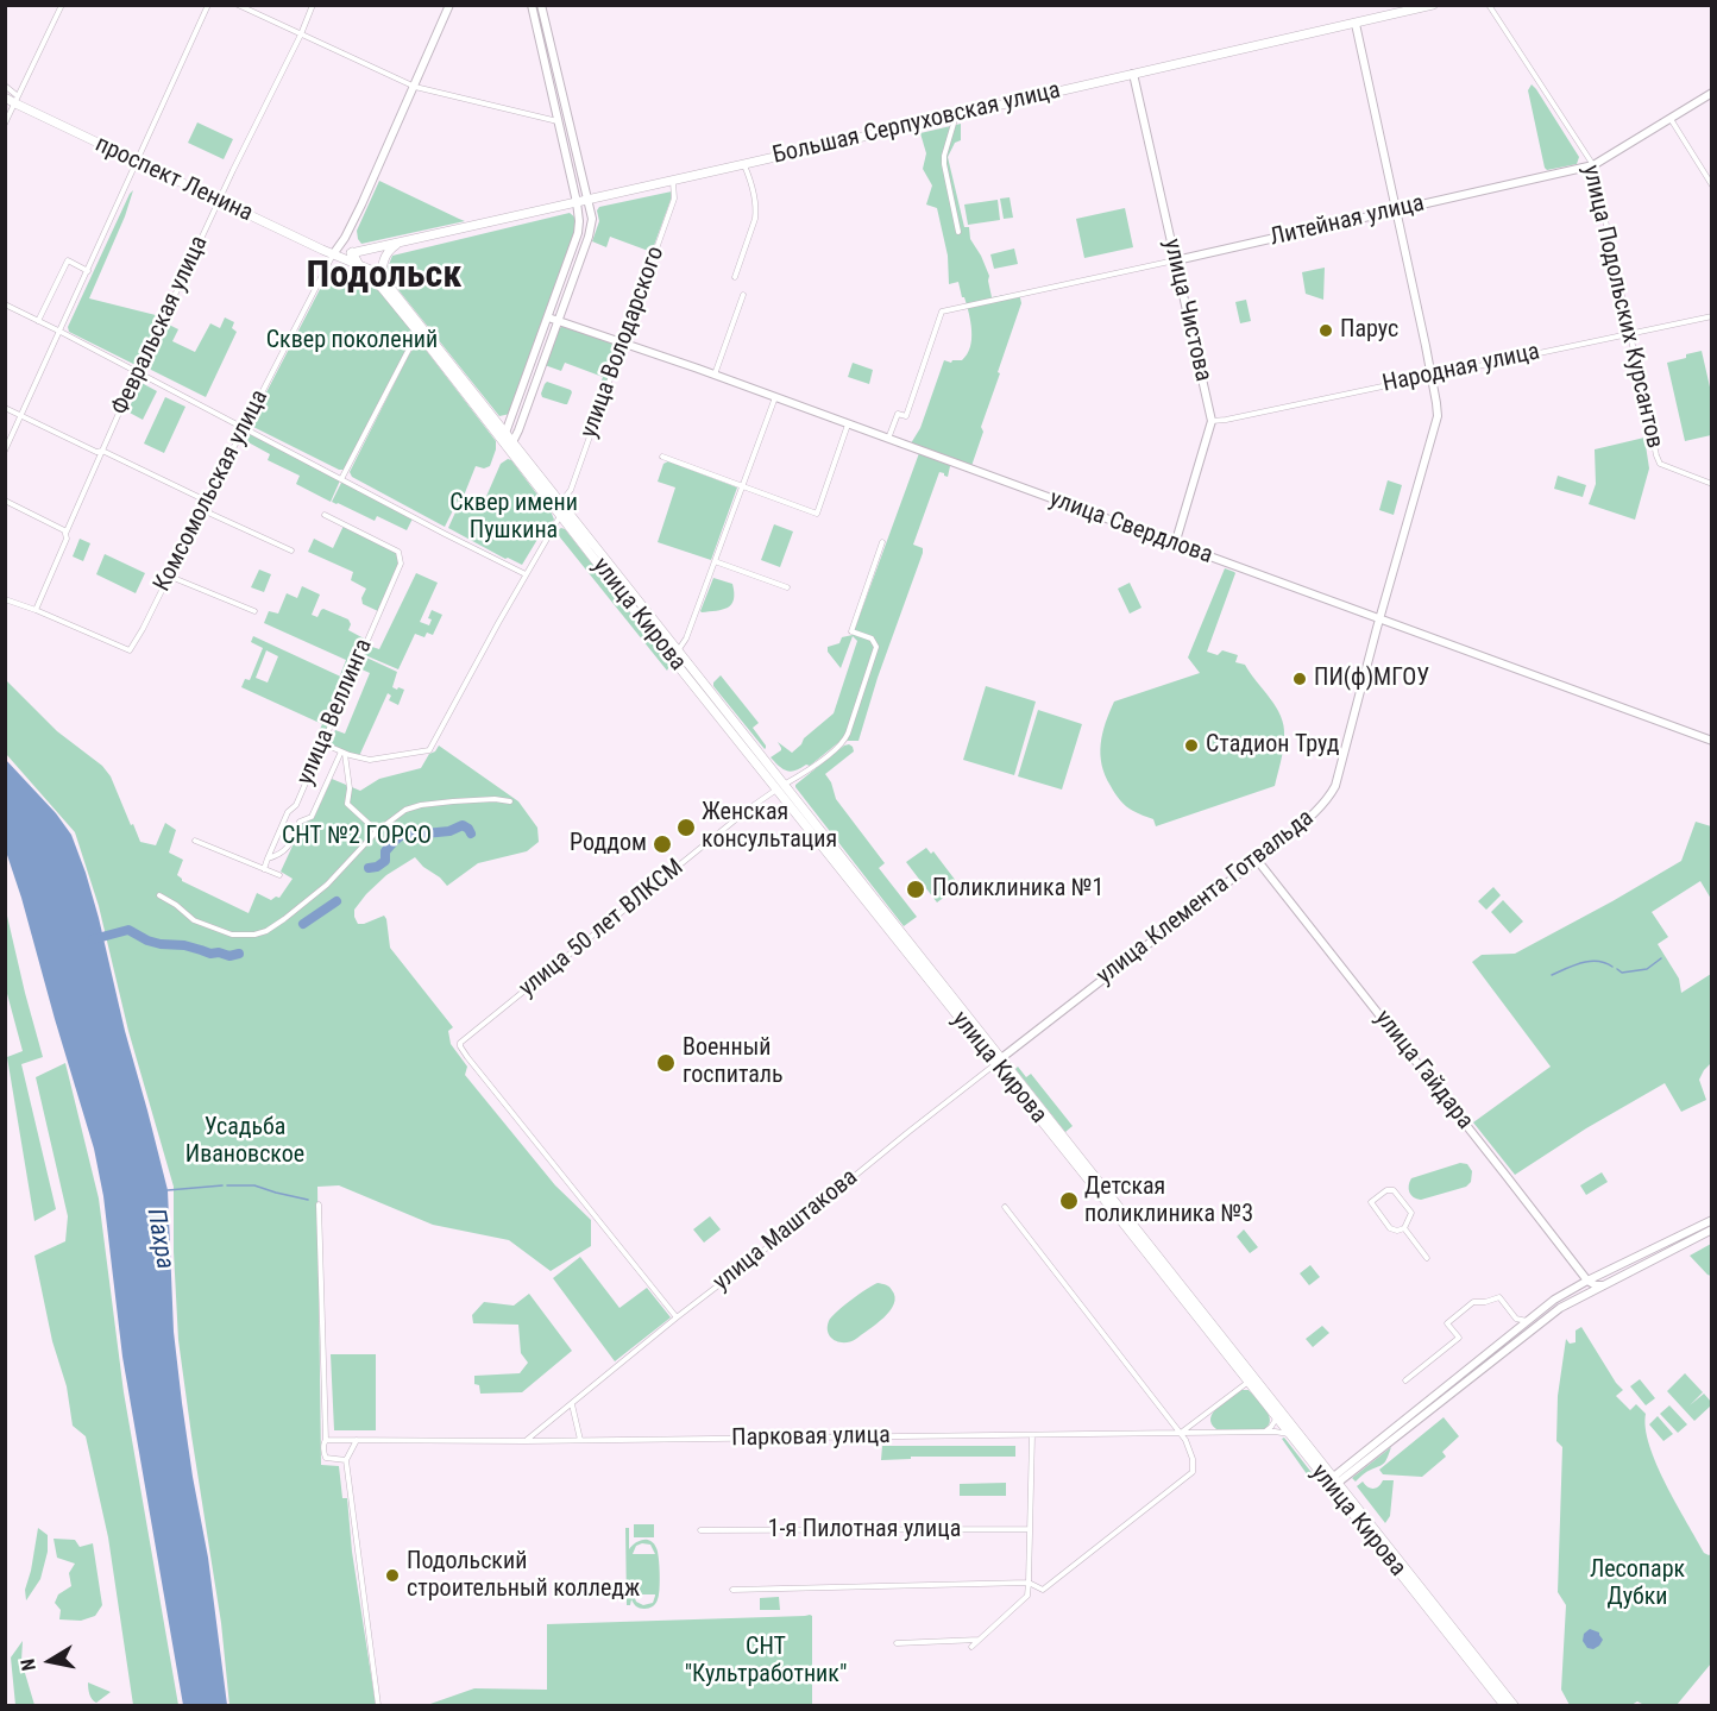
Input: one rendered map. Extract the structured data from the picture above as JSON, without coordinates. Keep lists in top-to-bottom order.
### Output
{
  "streets": {
    "main road": ["Большая Серпуховская улица", "проспект Ленина", "улица Кирова"],
    "street": [
      "Литейная улица",
      "улица Подольских Курсантов",
      "улица Чистова",
      "Февральская улица",
      "улица Володарского",
      "Народная улица",
      "Комсомольская улица",
      "улица Свердлова",
      "улица Веллинга",
      "улица Клемента Готвальда",
      "улица 50 лет ВЛКСМ",
      "улица Гайдара",
      "улица Маштакова",
      "Парковая улица",
      "1-я Пилотная улица"
    ]
  },
  "crossings": [
    ["Большая Серпуховская улица", "проспект Ленина"],
    ["Большая Серпуховская улица", "улица Чистова"],
    ["Большая Серпуховская улица", "улица Володарского"],
    ["Большая Серпуховская улица", "Комсомольская улица"],
    ["Большая Серпуховская улица", "улица Клемента Готвальда"],
    ["проспект Ленина", "Февральская улица"],
    ["проспект Ленина", "Комсомольская улица"],
    ["проспект Ленина", "улица Кирова"],
    ["Литейная улица", "улица Подольских Курсантов"],
    ["Литейная улица", "улица Чистова"],
    ["Литейная улица", "улица Свердлова"],
    ["Литейная улица", "улица Клемента Готвальда"],
    ["улица Подольских Курсантов", "Народная улица"],
    ["улица Чистова", "Народная улица"],
    ["улица Чистова", "улица Свердлова"],
    ["Февральская улица", "Комсомольская улица"],
    ["улица Володарского", "улица Свердлова"],
    ["улица Володарского", "улица Кирова"],
    ["Народная улица", "улица Клемента Готвальда"],
    ["улица Свердлова", "улица Клемента Готвальда"],
    ["улица Кирова", "улица Клемента Готвальда"],
    ["улица Кирова", "улица 50 лет ВЛКСМ"],
    ["улица Кирова", "улица Маштакова"],
    ["улица Кирова", "Парковая улица"],
    ["улица Клемента Готвальда", "улица Гайдара"],
    ["улица Клемента Готвальда", "улица Маштакова"],
    ["улица 50 лет ВЛКСМ", "улица Маштакова"],
    ["улица Маштакова", "Парковая улица"]
  ],
  "districts": ["Подольск"],
  "water": ["Пахра"],
  "parks": [
    "Сквер поколений",
    "Сквер имени Пушкина",
    "СНТ №2 ГОРСО",
    "Усадьба Ивановское",
    "Лесопарк Дубки",
    "СНТ \"Культработник\""
  ],
  "places": [
    "Парус",
    "ПИ(ф)МГОУ",
    "Стадион Труд",
    "Женская консультация",
    "Роддом",
    "Поликлиника №1",
    "Военный госпиталь",
    "Детская поликлиника №3",
    "Подольский строительный колледж"
  ],
  "north": "left"
}
